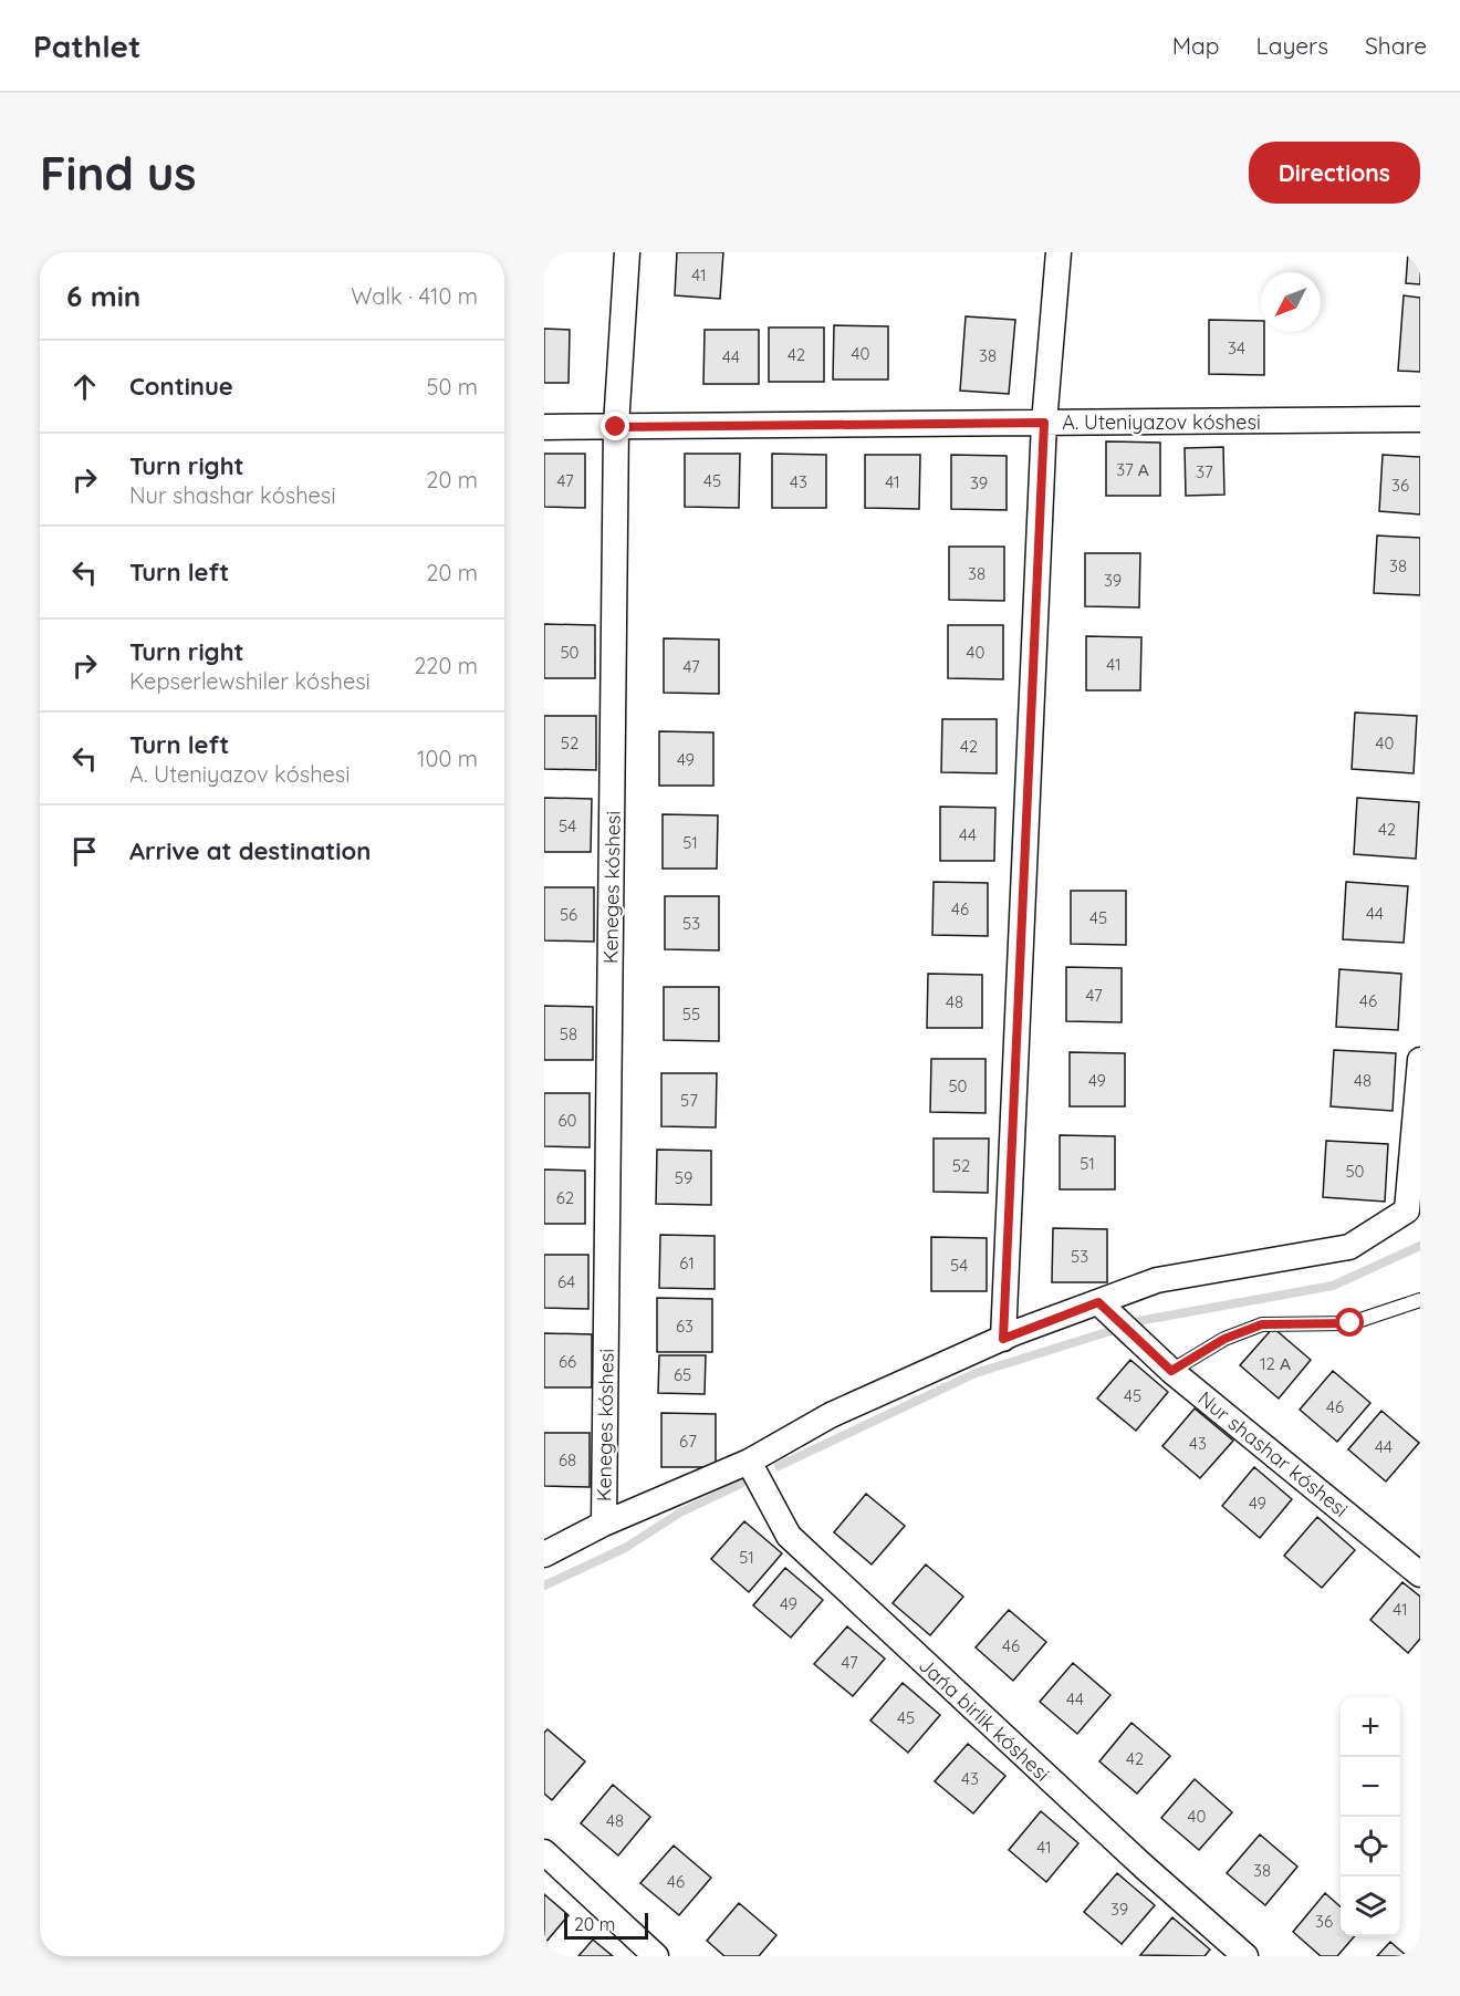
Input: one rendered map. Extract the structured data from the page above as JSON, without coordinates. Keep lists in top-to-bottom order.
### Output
{
  "streets": {
    "street": [
      "A. Uteniyazov kóshesi",
      "Keneges kóshesi",
      "Nur shashar kóshesi",
      "Jańa birlik kóshesi"
    ]
  },
  "crossings": [
    ["A. Uteniyazov kóshesi", "Keneges kóshesi"]
  ],
  "house_numbers": [
    "41",
    "34",
    "40",
    "42",
    "38",
    "44",
    "37 А",
    "37",
    "47",
    "45",
    "43",
    "41",
    "39",
    "36",
    "38",
    "38",
    "39",
    "50",
    "40",
    "41",
    "47",
    "52",
    "40",
    "42",
    "49",
    "54",
    "42",
    "44",
    "51",
    "46",
    "44",
    "56",
    "45",
    "53",
    "47",
    "46",
    "48",
    "55",
    "58",
    "49",
    "48",
    "50",
    "57",
    "60",
    "51",
    "52",
    "50",
    "59",
    "62",
    "53",
    "61",
    "54",
    "64",
    "63",
    "66",
    "12 А",
    "65",
    "45",
    "46",
    "67",
    "43",
    "44",
    "68",
    "49",
    "51",
    "49",
    "41",
    "46",
    "47",
    "44",
    "45",
    "42",
    "43",
    "40",
    "48",
    "41",
    "38",
    "46",
    "39",
    "36"
  ],
  "scale_bar": "20 m",
  "north": "bottom left",
  "page": {
    "header": "Pathlet",
    "nav": ["Map", "Layers", "Share"],
    "buttons": "Directions",
    "title": "Find us",
    "heading": ["6 min", "Walk · 410 m"],
    "list": [
      ["Continue", "50 m"],
      ["Turn right", "Nur shashar kóshesi", "20 m"],
      ["Turn left", "20 m"],
      ["Turn right", "Kepserlewshiler kóshesi", "220 m"],
      ["Turn left", "A. Uteniyazov kóshesi", "100 m"],
      "Arrive at destination"
    ],
    "map_buttons": ["+", "−"],
    "scale": "20 m"
  }
}
